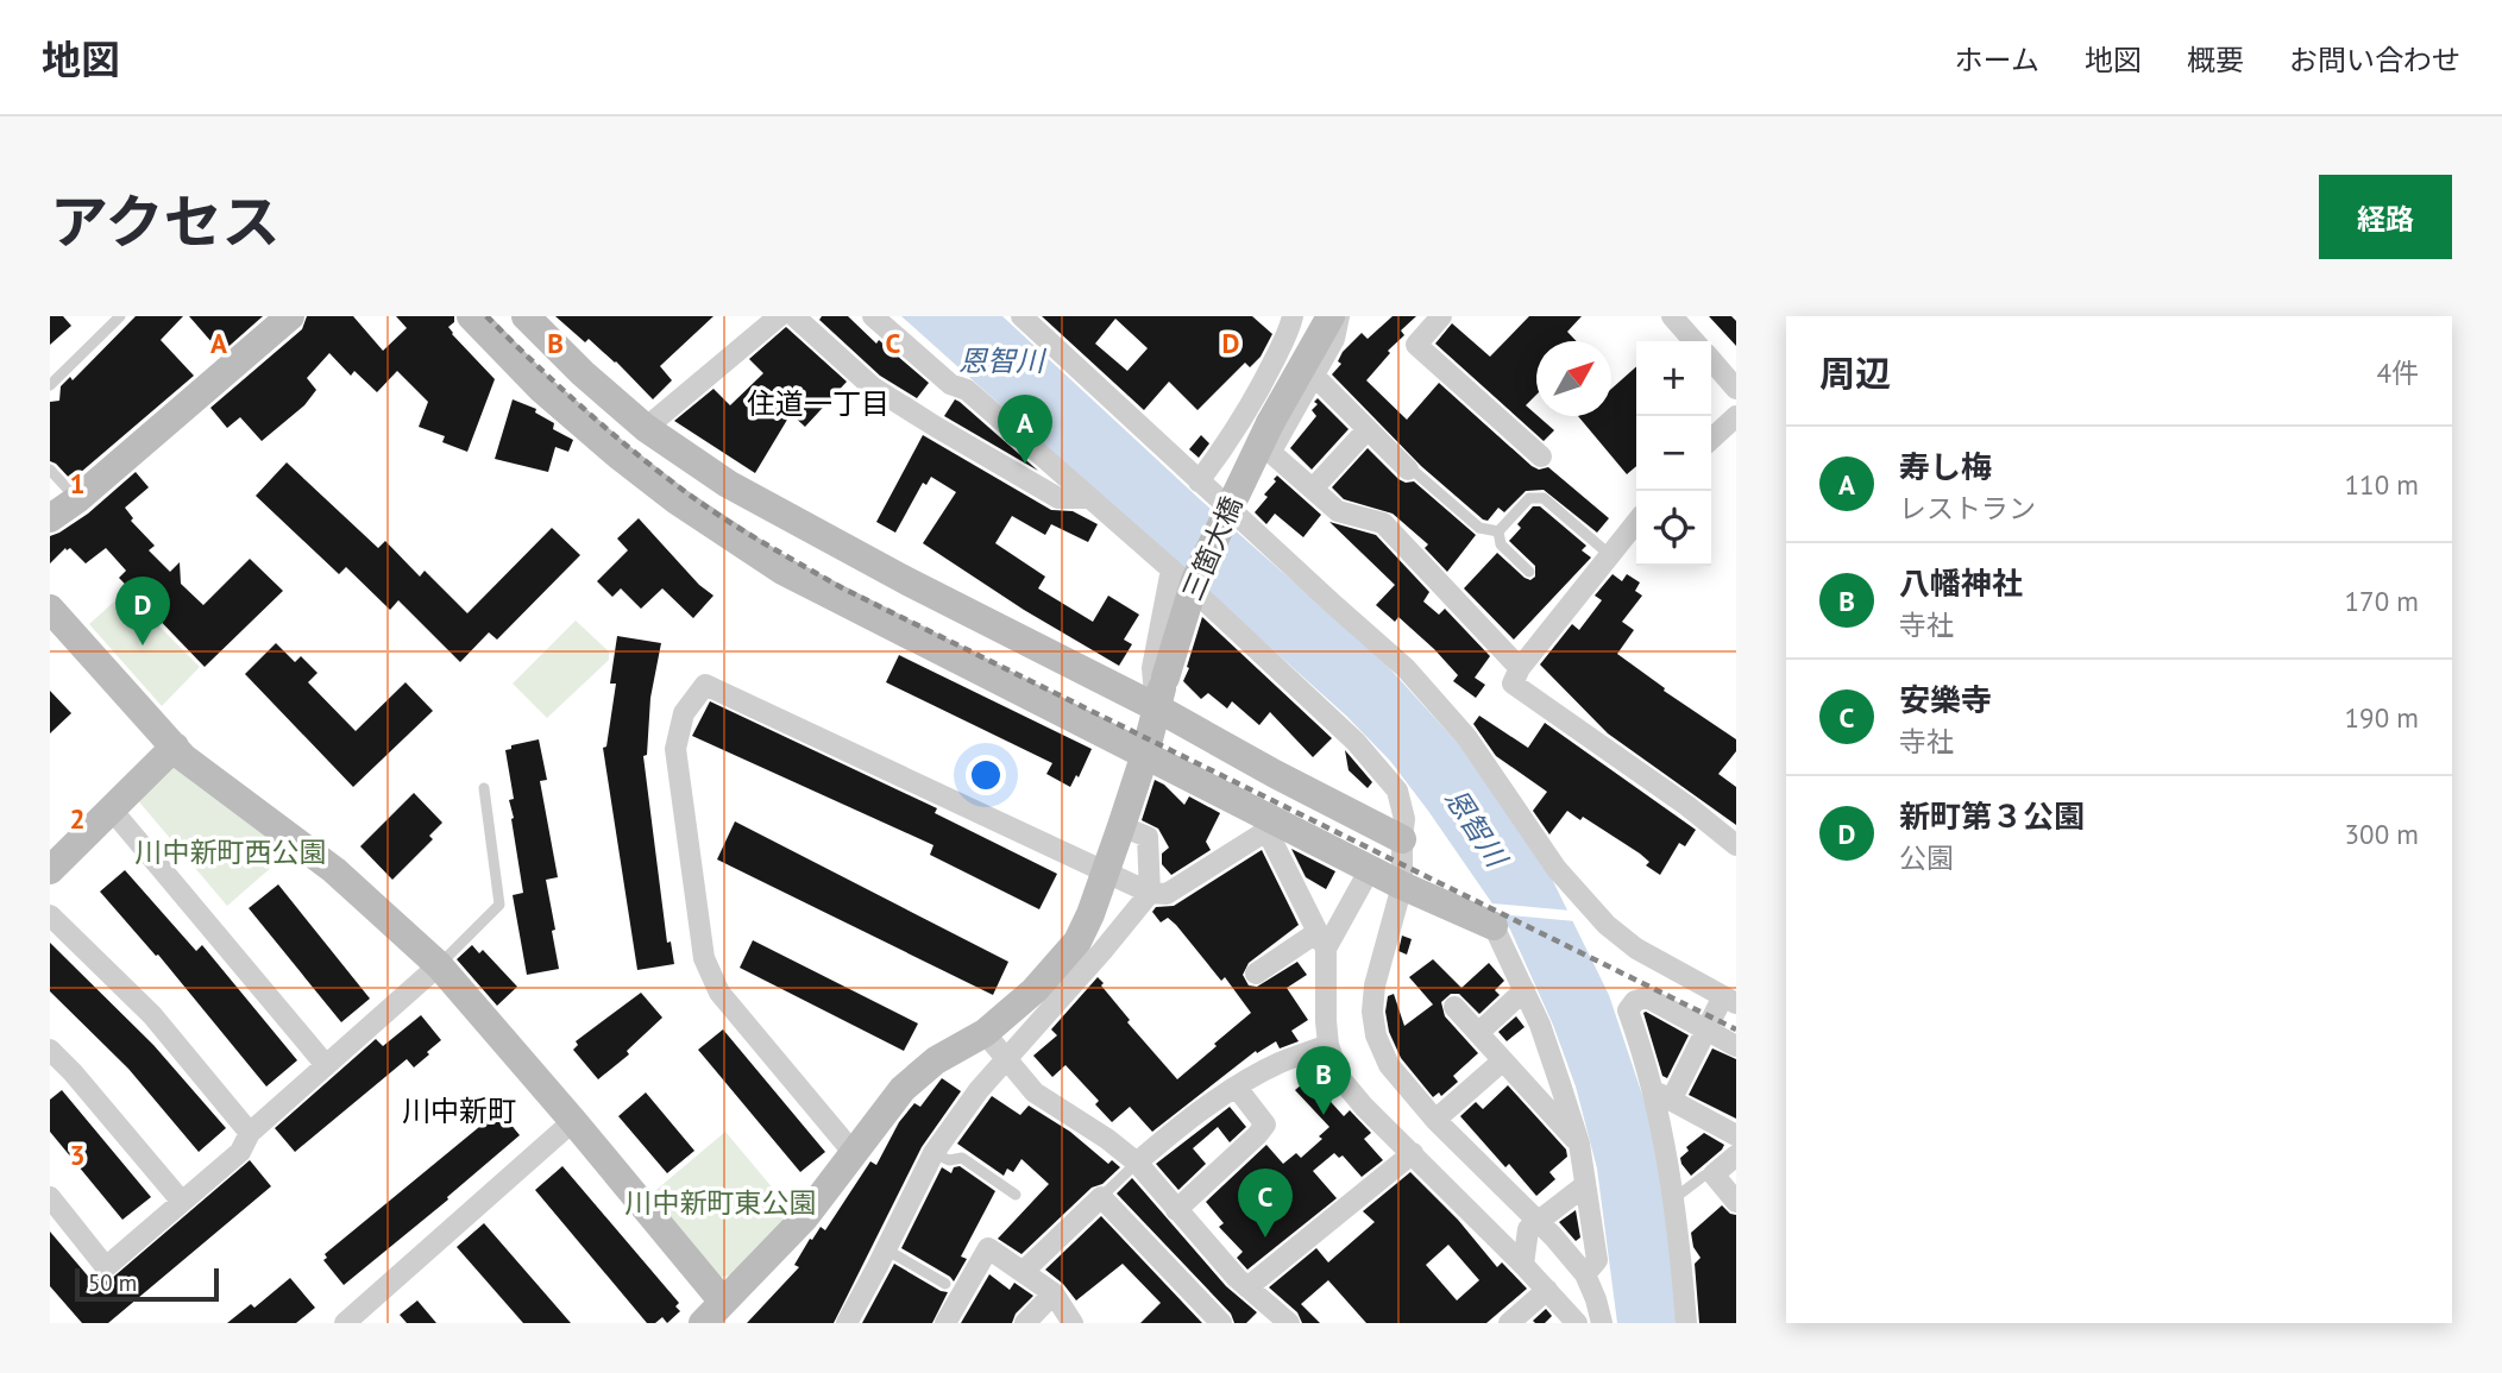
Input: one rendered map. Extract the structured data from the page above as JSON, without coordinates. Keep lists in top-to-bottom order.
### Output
{
  "streets": {
    "street": ["三箇大橋"]
  },
  "districts": ["住道一丁目", "川中新町"],
  "water": ["恩智川"],
  "parks": ["川中新町西公園", "川中新町東公園"],
  "scale_bar": "50 m",
  "north": "top right",
  "page": {
    "header": "地図",
    "nav": [
      "ホーム",
      "地図",
      "概要",
      "お問い合わせ"
    ],
    "title": "アクセス",
    "buttons": "経路",
    "heading": ["周辺", "4件"],
    "map_buttons": ["+", "−"],
    "pins": [
      "A",
      "D",
      "B",
      "C"
    ],
    "list": [
      {
        "mark": "A",
        "name": "寿し梅",
        "note": "レストラン",
        "value": "110 m"
      },
      {
        "mark": "B",
        "name": "八幡神社",
        "note": "寺社",
        "value": "170 m"
      },
      {
        "mark": "C",
        "name": "安樂寺",
        "note": "寺社",
        "value": "190 m"
      },
      {
        "mark": "D",
        "name": "新町第３公園",
        "note": "公園",
        "value": "300 m"
      }
    ],
    "scale": "50 m"
  },
  "grid": {
    "columns": [
      "A",
      "B",
      "C",
      "D"
    ],
    "rows": ["1", "2", "3"]
  }
}
